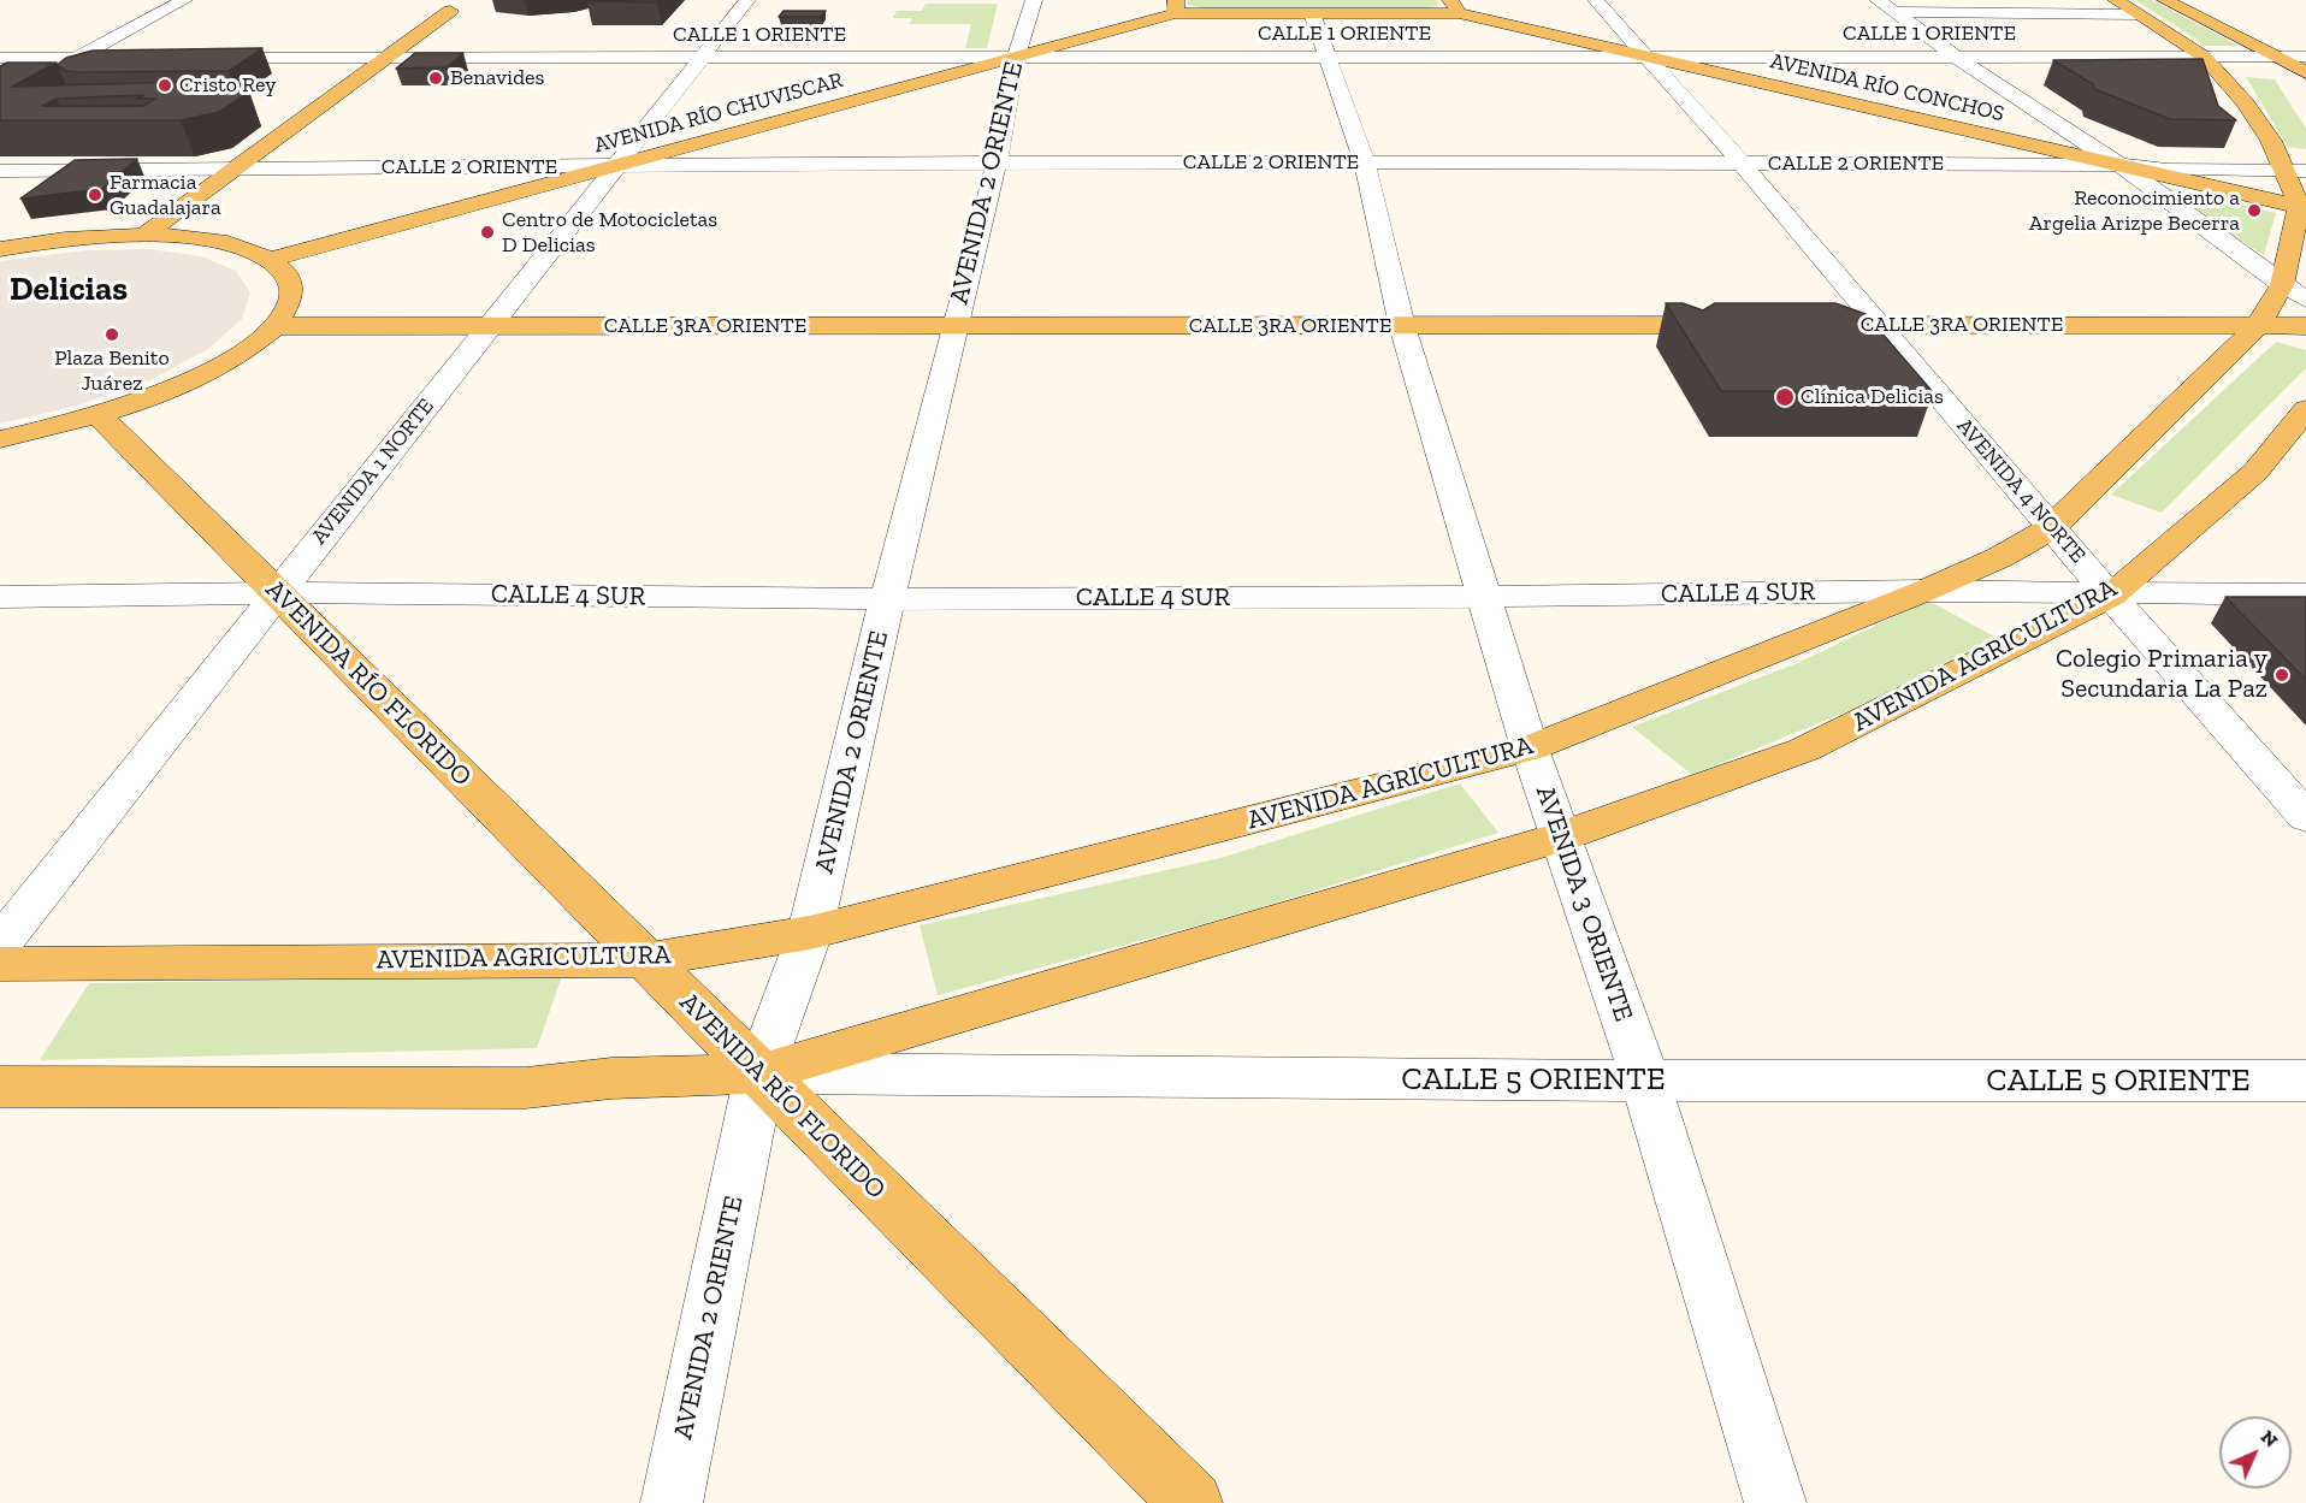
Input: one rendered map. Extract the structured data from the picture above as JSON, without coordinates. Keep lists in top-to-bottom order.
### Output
{
  "streets": {
    "main road": [
      "AVENIDA RÍO CONCHOS",
      "AVENIDA RÍO CHUVISCAR",
      "CALLE 3RA ORIENTE",
      "AVENIDA AGRICULTURA",
      "AVENIDA RÍO FLORIDO"
    ],
    "street": [
      "CALLE 1 ORIENTE",
      "CALLE 2 ORIENTE",
      "AVENIDA 2 ORIENTE",
      "AVENIDA 1 NORTE",
      "AVENIDA 4 NORTE",
      "CALLE 4 SUR",
      "AVENIDA 3 ORIENTE",
      "CALLE 5 ORIENTE"
    ]
  },
  "crossings": [
    ["CALLE 1 ORIENTE", "AVENIDA RÍO CONCHOS"],
    ["CALLE 1 ORIENTE", "AVENIDA RÍO CHUVISCAR"],
    ["CALLE 1 ORIENTE", "AVENIDA 2 ORIENTE"],
    ["CALLE 1 ORIENTE", "AVENIDA 1 NORTE"],
    ["CALLE 1 ORIENTE", "AVENIDA 4 NORTE"],
    ["CALLE 1 ORIENTE", "AVENIDA 3 ORIENTE"],
    ["AVENIDA RÍO CONCHOS", "AVENIDA RÍO CHUVISCAR"],
    ["AVENIDA RÍO CONCHOS", "CALLE 2 ORIENTE"],
    ["AVENIDA RÍO CONCHOS", "AVENIDA 4 NORTE"],
    ["AVENIDA RÍO CONCHOS", "AVENIDA AGRICULTURA"],
    ["AVENIDA RÍO CONCHOS", "AVENIDA 3 ORIENTE"],
    ["AVENIDA RÍO CHUVISCAR", "CALLE 2 ORIENTE"],
    ["AVENIDA RÍO CHUVISCAR", "AVENIDA 2 ORIENTE"],
    ["AVENIDA RÍO CHUVISCAR", "AVENIDA 1 NORTE"],
    ["AVENIDA RÍO CHUVISCAR", "AVENIDA 3 ORIENTE"],
    ["CALLE 2 ORIENTE", "AVENIDA 2 ORIENTE"],
    ["CALLE 2 ORIENTE", "AVENIDA 1 NORTE"],
    ["CALLE 2 ORIENTE", "AVENIDA 4 NORTE"],
    ["CALLE 2 ORIENTE", "AVENIDA AGRICULTURA"],
    ["CALLE 2 ORIENTE", "AVENIDA 3 ORIENTE"],
    ["AVENIDA 2 ORIENTE", "CALLE 3RA ORIENTE"],
    ["AVENIDA 2 ORIENTE", "CALLE 4 SUR"],
    ["AVENIDA 2 ORIENTE", "AVENIDA AGRICULTURA"],
    ["AVENIDA 2 ORIENTE", "AVENIDA RÍO FLORIDO"],
    ["AVENIDA 2 ORIENTE", "CALLE 5 ORIENTE"],
    ["CALLE 3RA ORIENTE", "AVENIDA 1 NORTE"],
    ["CALLE 3RA ORIENTE", "AVENIDA 4 NORTE"],
    ["CALLE 3RA ORIENTE", "AVENIDA AGRICULTURA"],
    ["CALLE 3RA ORIENTE", "AVENIDA 3 ORIENTE"],
    ["AVENIDA 1 NORTE", "CALLE 4 SUR"],
    ["AVENIDA 1 NORTE", "AVENIDA RÍO FLORIDO"],
    ["AVENIDA 4 NORTE", "CALLE 4 SUR"],
    ["AVENIDA 4 NORTE", "AVENIDA AGRICULTURA"],
    ["CALLE 4 SUR", "AVENIDA AGRICULTURA"],
    ["CALLE 4 SUR", "AVENIDA RÍO FLORIDO"],
    ["CALLE 4 SUR", "AVENIDA 3 ORIENTE"],
    ["AVENIDA AGRICULTURA", "AVENIDA RÍO FLORIDO"],
    ["AVENIDA AGRICULTURA", "AVENIDA 3 ORIENTE"],
    ["AVENIDA AGRICULTURA", "CALLE 5 ORIENTE"],
    ["AVENIDA RÍO FLORIDO", "CALLE 5 ORIENTE"],
    ["AVENIDA 3 ORIENTE", "CALLE 5 ORIENTE"]
  ],
  "districts": ["Delicias"],
  "places": [
    "Benavides",
    "Cristo Rey",
    "Farmacia Guadalajara",
    "Reconocimiento a Argelia Arizpe Becerra",
    "Centro de Motocicletas D Delicias",
    "Plaza Benito Juárez",
    "Clínica Delicias",
    "Colegio Primaria y Secundaria La Paz"
  ],
  "north": "top right"
}
